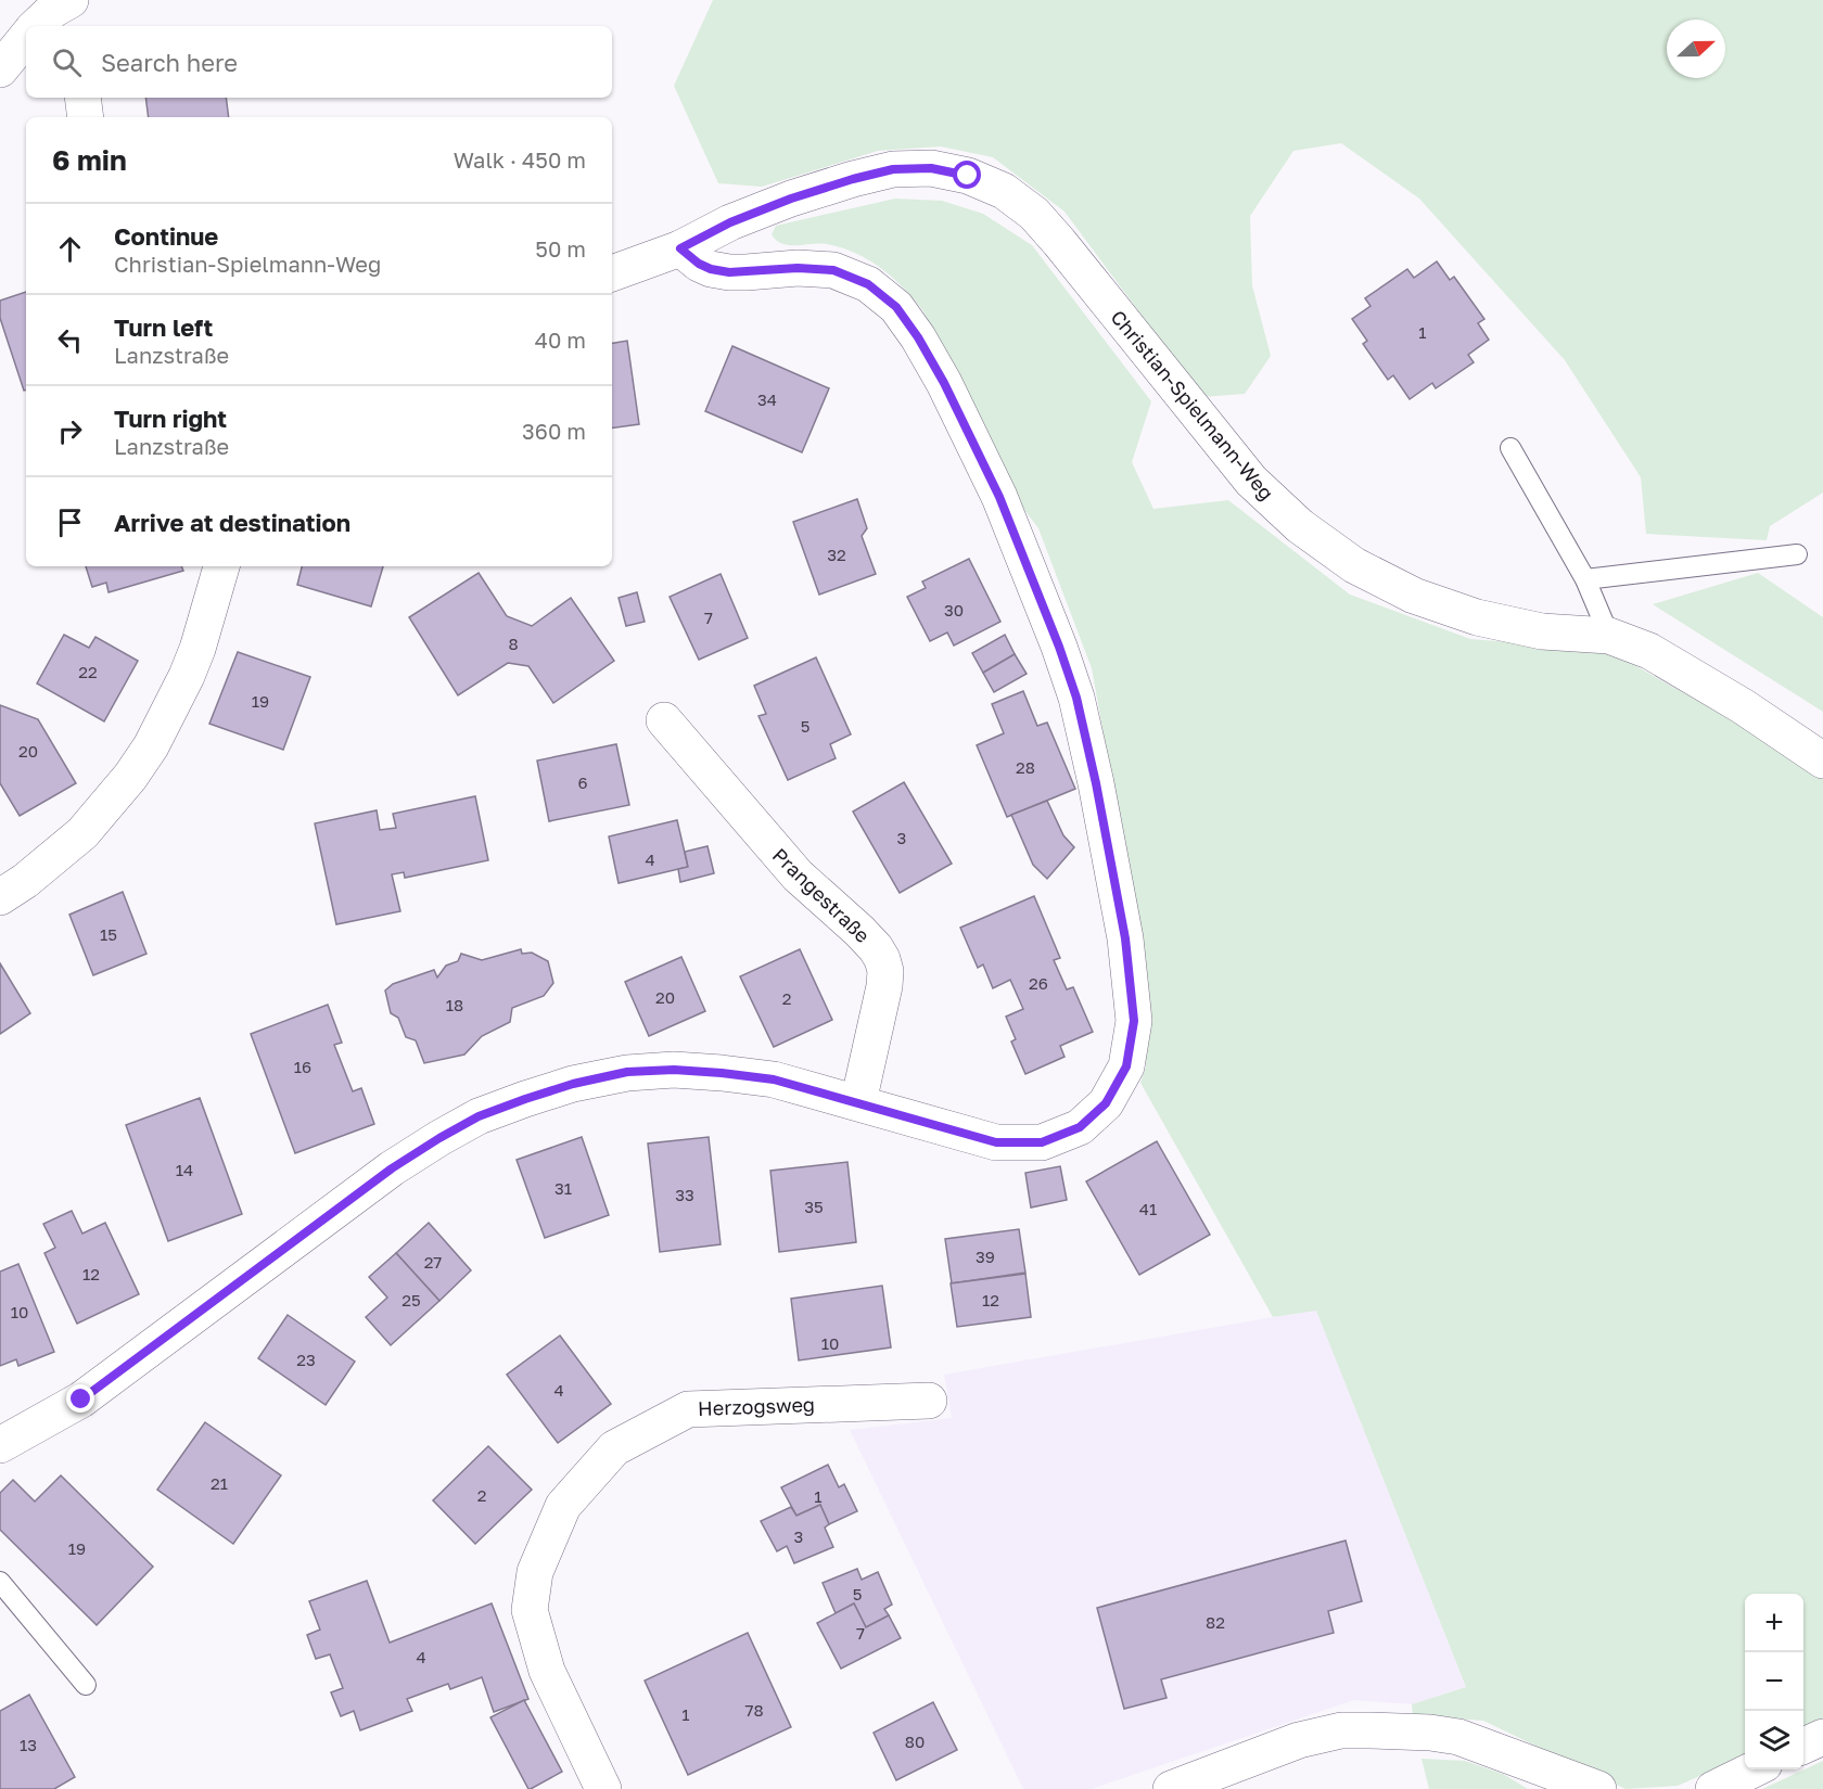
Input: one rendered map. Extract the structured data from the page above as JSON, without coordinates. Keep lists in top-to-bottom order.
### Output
{
  "streets": {
    "street": ["Christian-Spielmann-Weg", "Prangestraße", "Herzogsweg"]
  },
  "house_numbers": [
    "1",
    "34",
    "32",
    "30",
    "7",
    "8",
    "22",
    "19",
    "5",
    "20",
    "28",
    "6",
    "3",
    "4",
    "15",
    "26",
    "20",
    "2",
    "18",
    "16",
    "14",
    "31",
    "33",
    "35",
    "41",
    "39",
    "27",
    "12",
    "25",
    "12",
    "10",
    "10",
    "23",
    "4",
    "21",
    "2",
    "1",
    "3",
    "19",
    "5",
    "82",
    "7",
    "4",
    "78",
    "1",
    "80",
    "13"
  ],
  "north": "right",
  "page": {
    "search": "Search here",
    "heading": ["6 min", "Walk · 450 m"],
    "list": [
      ["Continue", "Christian-Spielmann-Weg", "50 m"],
      ["Turn left", "Lanzstraße", "40 m"],
      ["Turn right", "Lanzstraße", "360 m"],
      "Arrive at destination"
    ],
    "map_buttons": ["+", "−"]
  }
}
